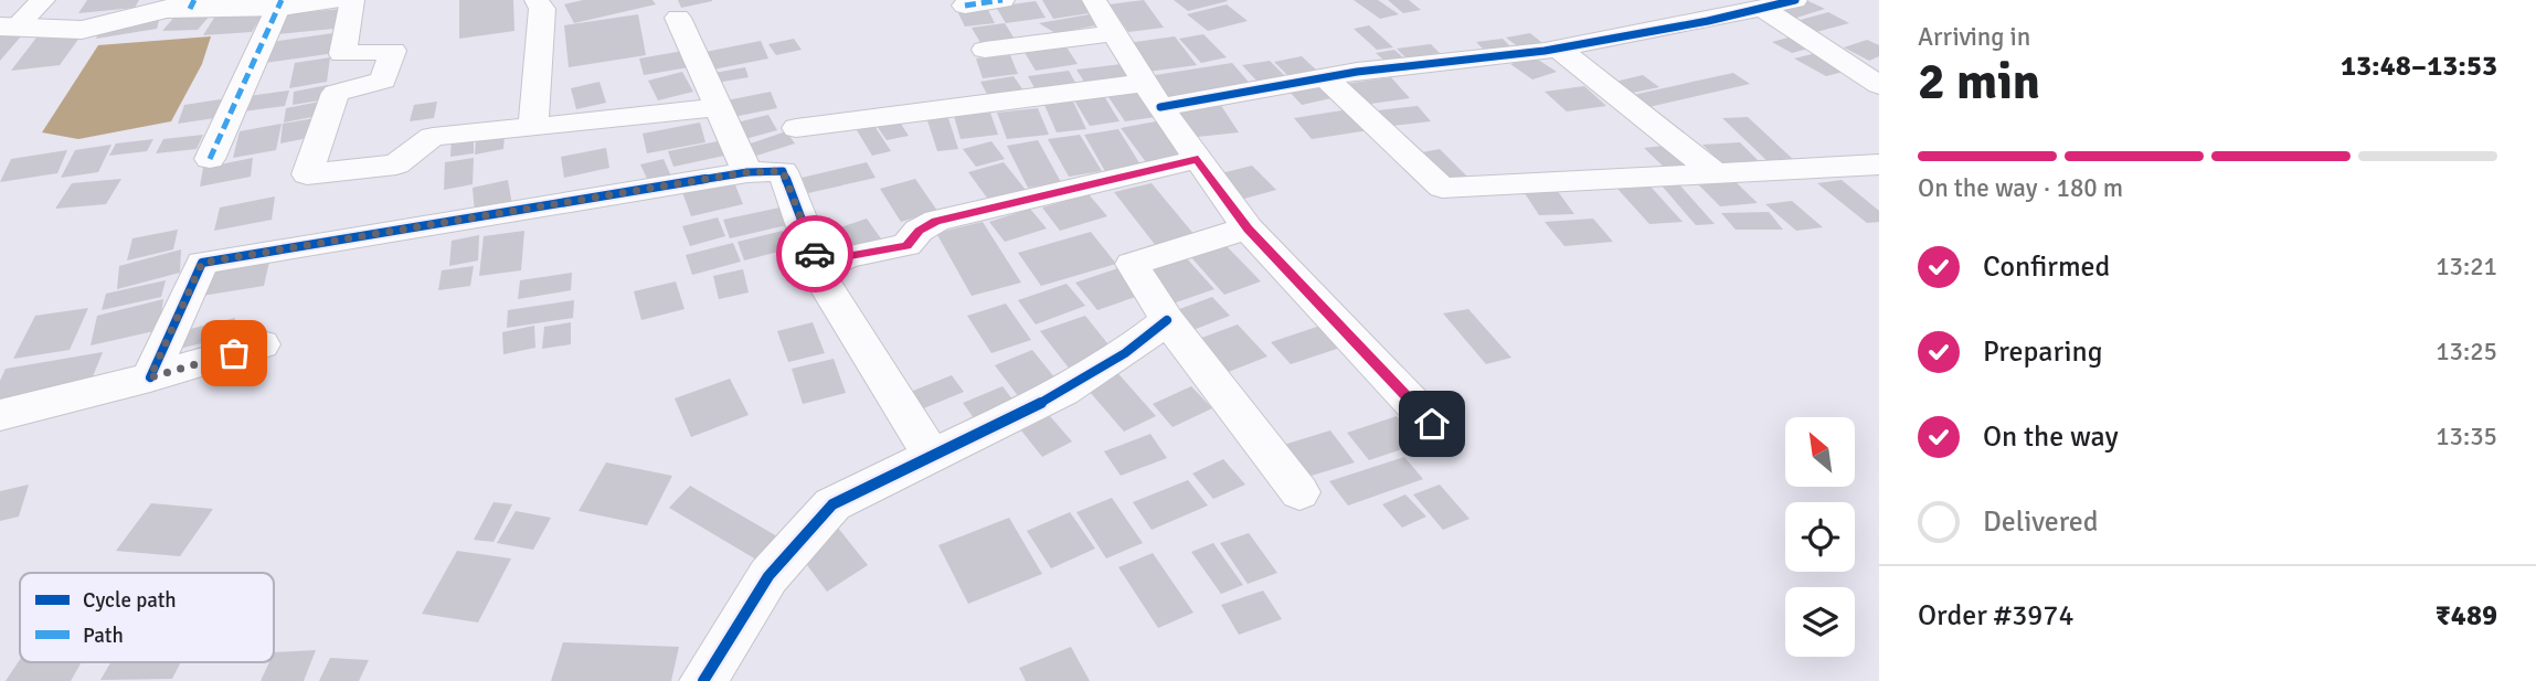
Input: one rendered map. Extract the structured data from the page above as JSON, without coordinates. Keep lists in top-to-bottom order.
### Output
{
  "legend": ["Cycle path", "Path"],
  "north": "top left",
  "page": {
    "heading": ["2 min", "Arriving in", "13:48–13:53"],
    "panel": ["Order #3974", "₹489"],
    "bar": "On the way · 180 m",
    "list": [
      ["Confirmed", "13:21"],
      ["Preparing", "13:25"],
      ["On the way", "13:35"],
      "Delivered"
    ]
  }
}
